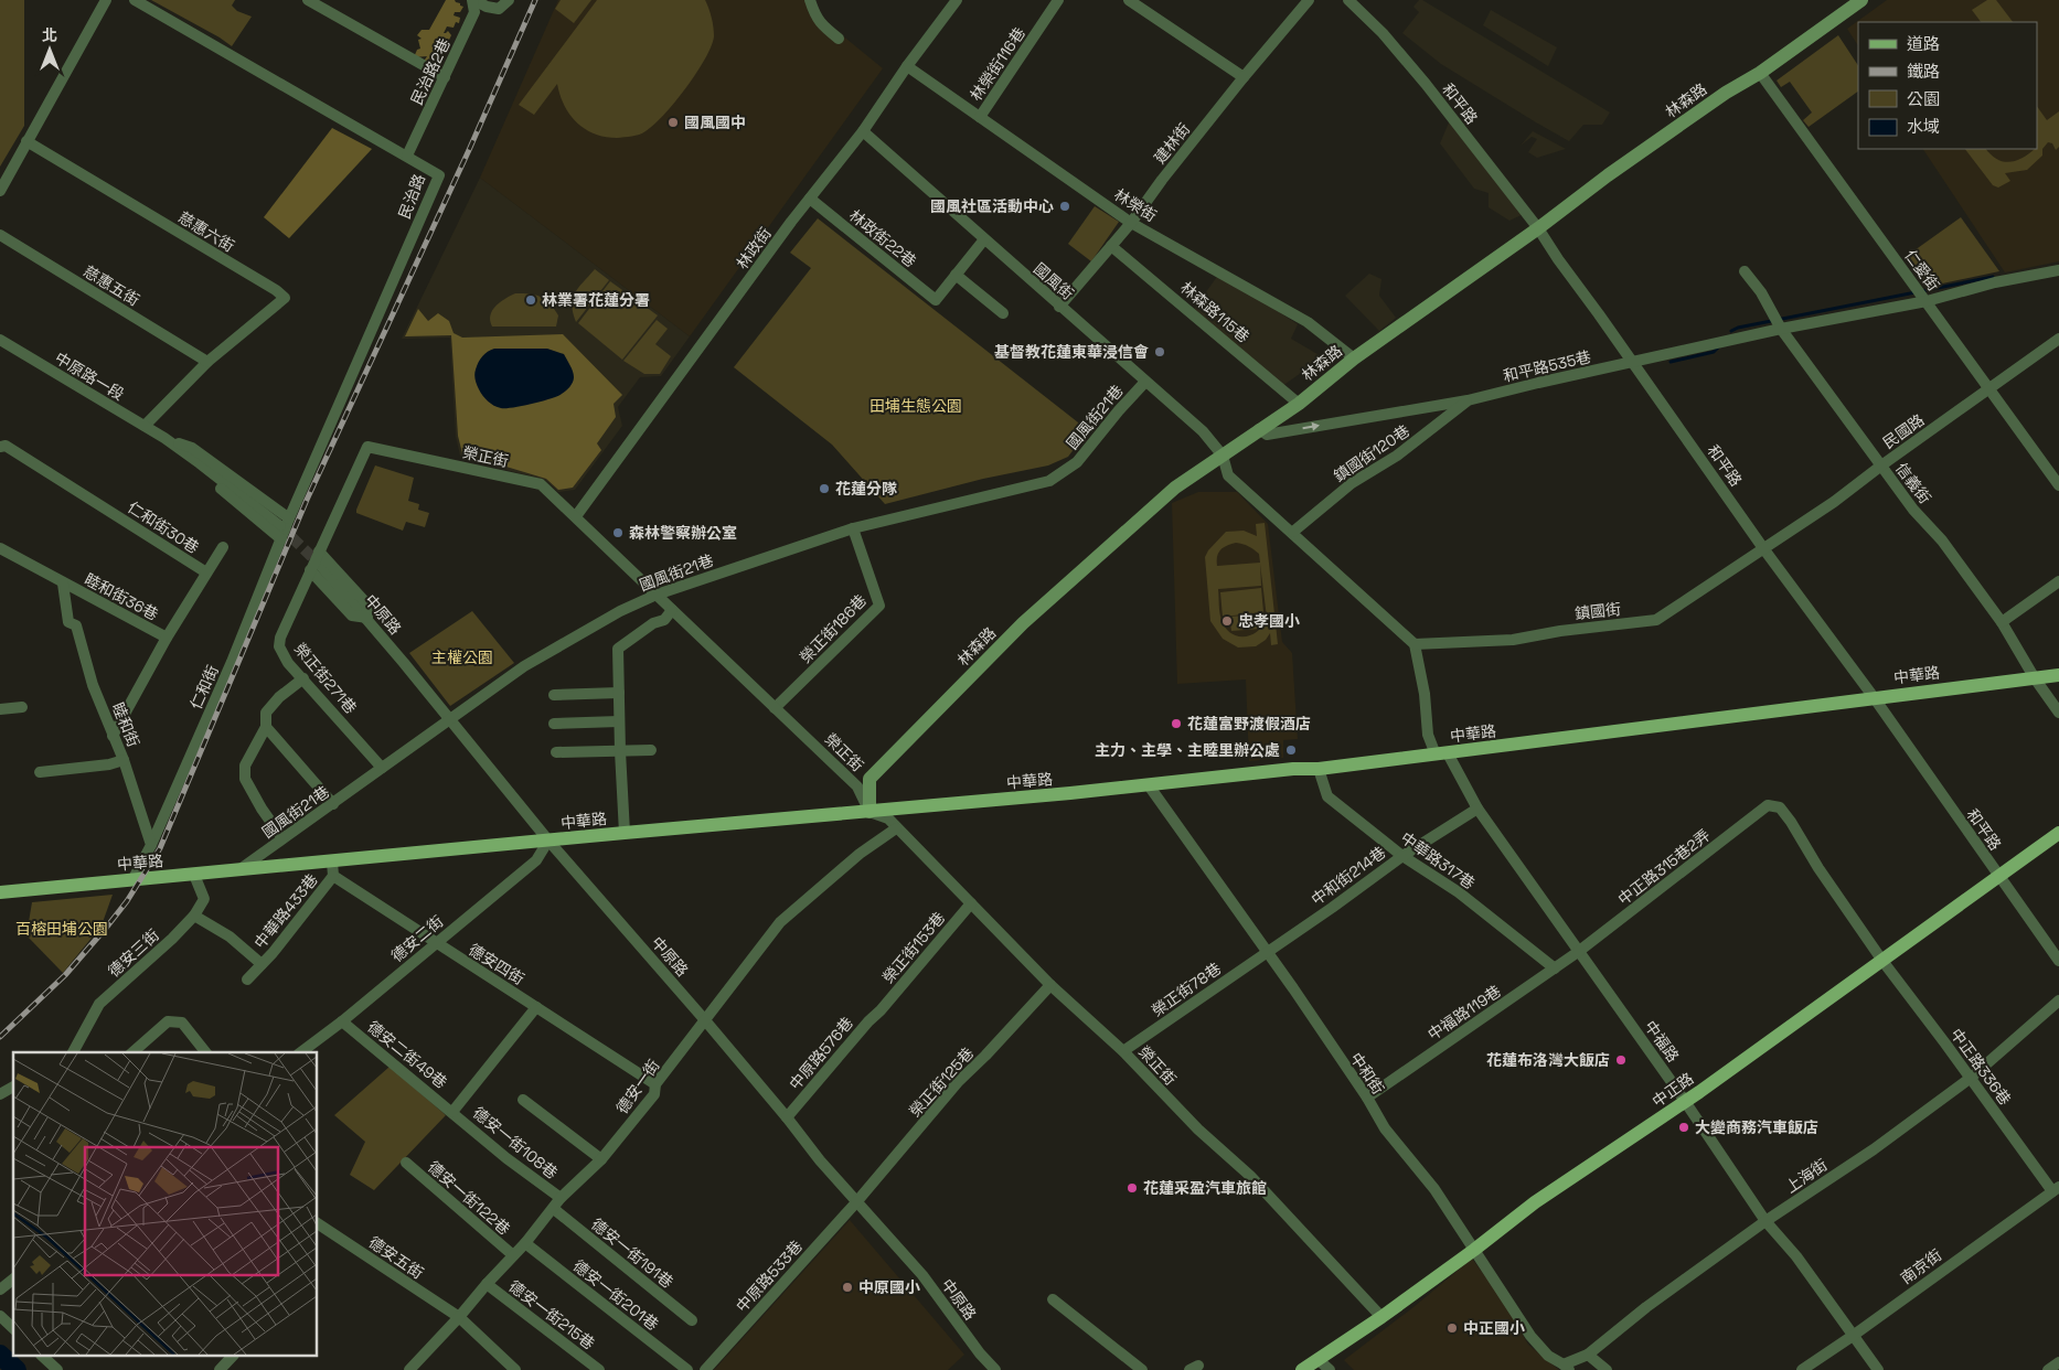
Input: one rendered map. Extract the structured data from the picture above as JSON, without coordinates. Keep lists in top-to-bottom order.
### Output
{
  "streets": {
    "main road": ["中華路", "中正路"],
    "street": [
      "林榮街116巷",
      "民治路2巷",
      "林森路",
      "和平路",
      "建林街",
      "民治路",
      "林榮街",
      "慈惠六街",
      "林政街22巷",
      "林政街",
      "仁愛街",
      "國風街",
      "慈惠五街",
      "林森路115巷",
      "和平路535巷",
      "中原路一段",
      "國風街21巷",
      "民國路",
      "鎮國街120巷",
      "榮正街",
      "信義街",
      "仁和街30巷",
      "睦和街36巷",
      "鎮國街",
      "中原路",
      "榮正街186巷",
      "榮正街271巷",
      "仁和街",
      "睦和街",
      "中華路317巷",
      "中正路315巷2弄",
      "中和街214巷",
      "中華路433巷",
      "德安二街",
      "榮正街153巷",
      "德安三街",
      "德安四街",
      "榮正街78巷",
      "中福路119巷",
      "中福路",
      "中原路576巷",
      "德安二街49巷",
      "中正路336巷",
      "中和街",
      "榮正街125巷",
      "德安一街",
      "德安一街108巷",
      "上海街",
      "德安一街122巷",
      "德安一街191巷",
      "德安五街",
      "南京街",
      "中原路533巷",
      "德安一街201巷",
      "德安一街215巷"
    ]
  },
  "crossings": [
    ["林榮街116巷", "林榮街"],
    ["民治路2巷", "民治路"],
    ["林森路", "和平路"],
    ["林森路", "林榮街"],
    ["林森路", "仁愛街"],
    ["林森路", "國風街"],
    ["林森路", "林森路115巷"],
    ["林森路", "和平路535巷"],
    ["林森路", "榮正街"],
    ["林森路", "中華路"],
    ["和平路", "和平路535巷"],
    ["和平路", "民國路"],
    ["和平路", "鎮國街"],
    ["和平路", "中華路"],
    ["和平路", "中正路"],
    ["建林街", "林榮街"],
    ["建林街", "國風街"],
    ["建林街", "林森路115巷"],
    ["民治路", "仁和街"],
    ["林榮街", "林政街"],
    ["慈惠六街", "慈惠五街"],
    ["林政街22巷", "林政街"],
    ["林政街", "國風街"],
    ["林政街", "榮正街"],
    ["仁愛街", "和平路535巷"],
    ["仁愛街", "民國路"],
    ["國風街", "國風街21巷"],
    ["和平路535巷", "鎮國街120巷"],
    ["和平路535巷", "信義街"],
    ["國風街21巷", "榮正街"],
    ["國風街21巷", "中原路"],
    ["國風街21巷", "榮正街186巷"],
    ["國風街21巷", "中華路"],
    ["國風街21巷", "榮正街271巷"],
    ["民國路", "信義街"],
    ["民國路", "鎮國街"],
    ["榮正街", "中原路"],
    ["榮正街", "榮正街186巷"],
    ["榮正街", "中華路"],
    ["榮正街", "榮正街271巷"],
    ["榮正街", "榮正街153巷"],
    ["榮正街", "榮正街78巷"],
    ["榮正街", "榮正街125巷"],
    ["榮正街", "德安一街"],
    ["榮正街", "中正路"],
    ["信義街", "中華路"],
    ["仁和街30巷", "睦和街36巷"],
    ["仁和街30巷", "睦和街"],
    ["睦和街36巷", "睦和街"],
    ["中原路", "中華路"],
    ["中原路", "榮正街271巷"],
    ["中原路", "德安二街"],
    ["中原路", "中原路576巷"],
    ["中原路", "榮正街125巷"],
    ["中原路", "德安一街"],
    ["中原路", "中原路533巷"],
    ["中華路", "中華路317巷"],
    ["中華路", "德安二街"],
    ["中華路", "德安三街"],
    ["中華路", "中福路"],
    ["中華路", "中和街"],
    ["仁和街", "睦和街"],
    ["中華路317巷", "中和街214巷"],
    ["中華路317巷", "中福路119巷"],
    ["中正路315巷2弄", "中福路119巷"],
    ["中正路315巷2弄", "中福路"],
    ["中正路315巷2弄", "中正路336巷"],
    ["中和街214巷", "榮正街78巷"],
    ["中和街214巷", "中福路"],
    ["中和街214巷", "中和街"],
    ["中華路433巷", "德安三街"],
    ["中華路433巷", "德安四街"],
    ["德安二街", "德安四街"],
    ["德安二街", "德安二街49巷"],
    ["榮正街153巷", "中原路576巷"],
    ["德安四街", "德安一街"],
    ["榮正街78巷", "中和街"],
    ["中福路119巷", "中福路"],
    ["中福路119巷", "中和街"],
    ["中福路", "中正路"],
    ["中福路", "上海街"],
    ["中福路", "南京街"],
    ["德安二街49巷", "德安一街108巷"],
    ["中正路336巷", "中正路"],
    ["中正路336巷", "上海街"],
    ["中正路336巷", "南京街"],
    ["中和街", "中正路"],
    ["中和街", "上海街"],
    ["榮正街125巷", "中原路533巷"],
    ["德安一街", "德安一街108巷"],
    ["德安一街", "德安一街122巷"],
    ["德安一街", "德安一街191巷"],
    ["德安一街", "德安五街"],
    ["德安一街", "德安一街201巷"],
    ["德安一街", "德安一街215巷"]
  ],
  "parks": ["田埔生態公園", "主權公園", "百榕田埔公園"],
  "places": [
    "國風國中",
    "國風社區活動中心",
    "林業署花蓮分署",
    "基督教花蓮東華浸信會",
    "花蓮分隊",
    "森林警察辦公室",
    "忠孝國小",
    "花蓮富野渡假酒店",
    "主力、主學、主睦里辦公處",
    "花蓮布洛灣大飯店",
    "大變商務汽車飯店",
    "花蓮采盈汽車旅館",
    "中原國小",
    "中正國小"
  ],
  "legend": [
    "道路",
    "鐵路",
    "公園",
    "水域"
  ],
  "north": "top"
}
